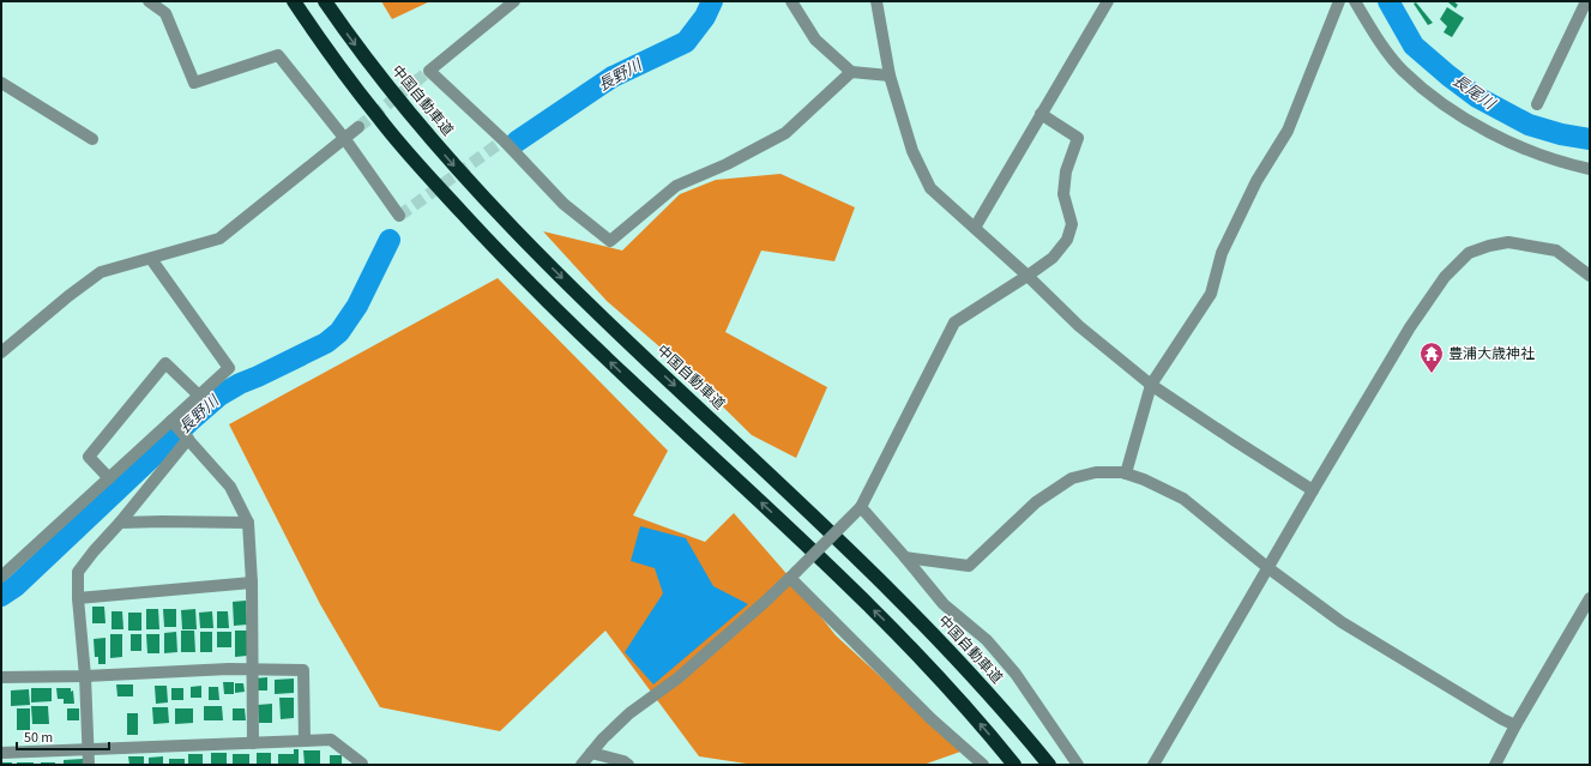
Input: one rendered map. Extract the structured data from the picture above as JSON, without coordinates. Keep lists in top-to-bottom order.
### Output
{
  "streets": {
    "highway": ["中国自動車道"]
  },
  "water": ["長野川", "長尾川"],
  "places": {
    "temple": ["豊浦大歳神社"]
  },
  "scale_bar": "50 m"
}
